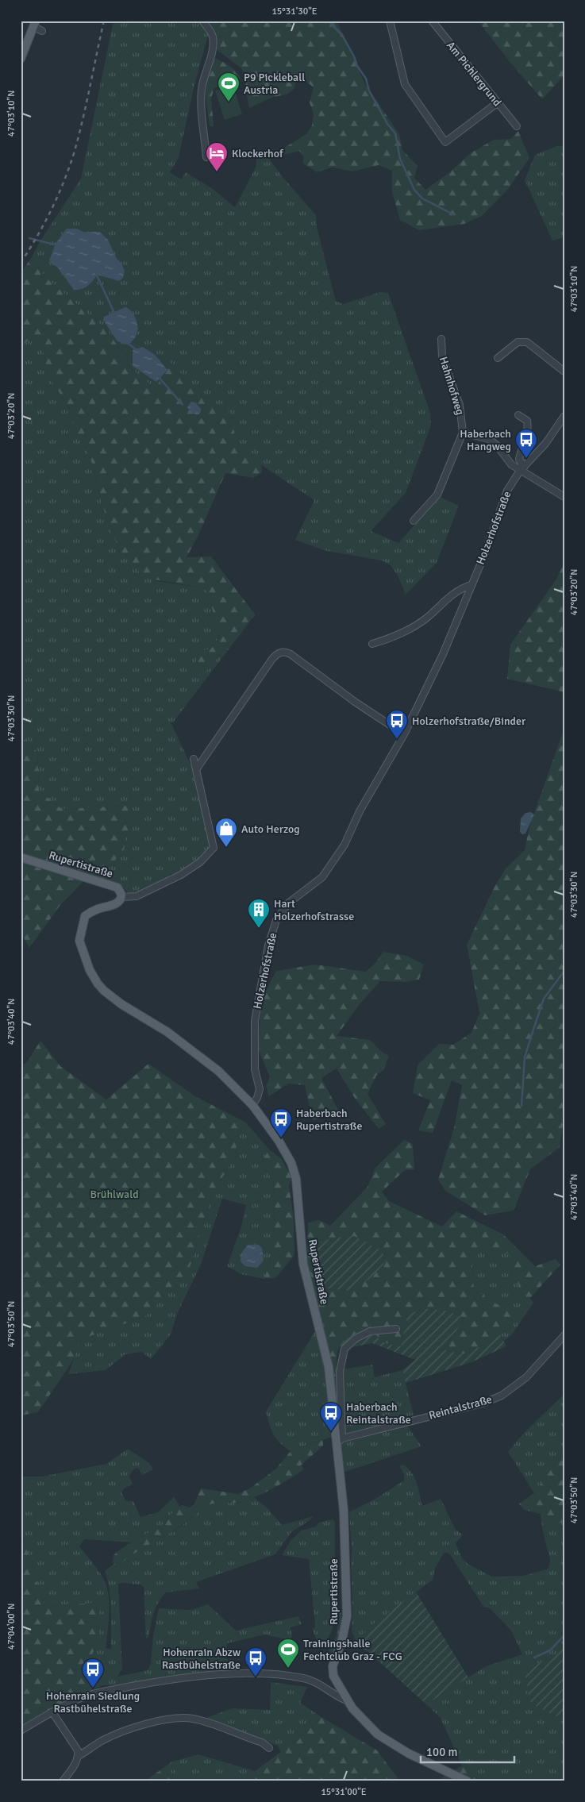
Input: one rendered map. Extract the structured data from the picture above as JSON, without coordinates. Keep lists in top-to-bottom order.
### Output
{
  "streets": {
    "main road": ["Rupertistraße"],
    "street": [
      "Am Pichlergrund",
      "Hahnhofweg",
      "Holzerhofstraße",
      "Reintalstraße"
    ]
  },
  "crossings": [
    ["Holzerhofstraße", "Rupertistraße"],
    ["Rupertistraße", "Reintalstraße"]
  ],
  "parks": ["Brühlwald"],
  "places": {
    "sports": ["P9 Pickleball Austria", "Trainingshalle Fechtclub Graz - FCG"],
    "hotel": ["Klockerhof"],
    "bus stop": [
      "Haberbach Hangweg",
      "Holzerhofstraße/Binder",
      "Haberbach Rupertistraße",
      "Haberbach Reintalstraße",
      "Hohenrain Abzw Rastbühelstraße",
      "Hohenrain Siedlung Rastbühelstraße"
    ],
    "shop": ["Auto Herzog"],
    "building": ["Hart Holzerhofstrasse"]
  },
  "scale_bar": "100 m",
  "coordinates": [
    "15°31'30\"E",
    "47°03'10\"N",
    "47°03'20\"N",
    "47°03'30\"N",
    "47°03'40\"N",
    "47°03'50\"N",
    "47°04'00\"N",
    "15°31'00\"E"
  ]
}
